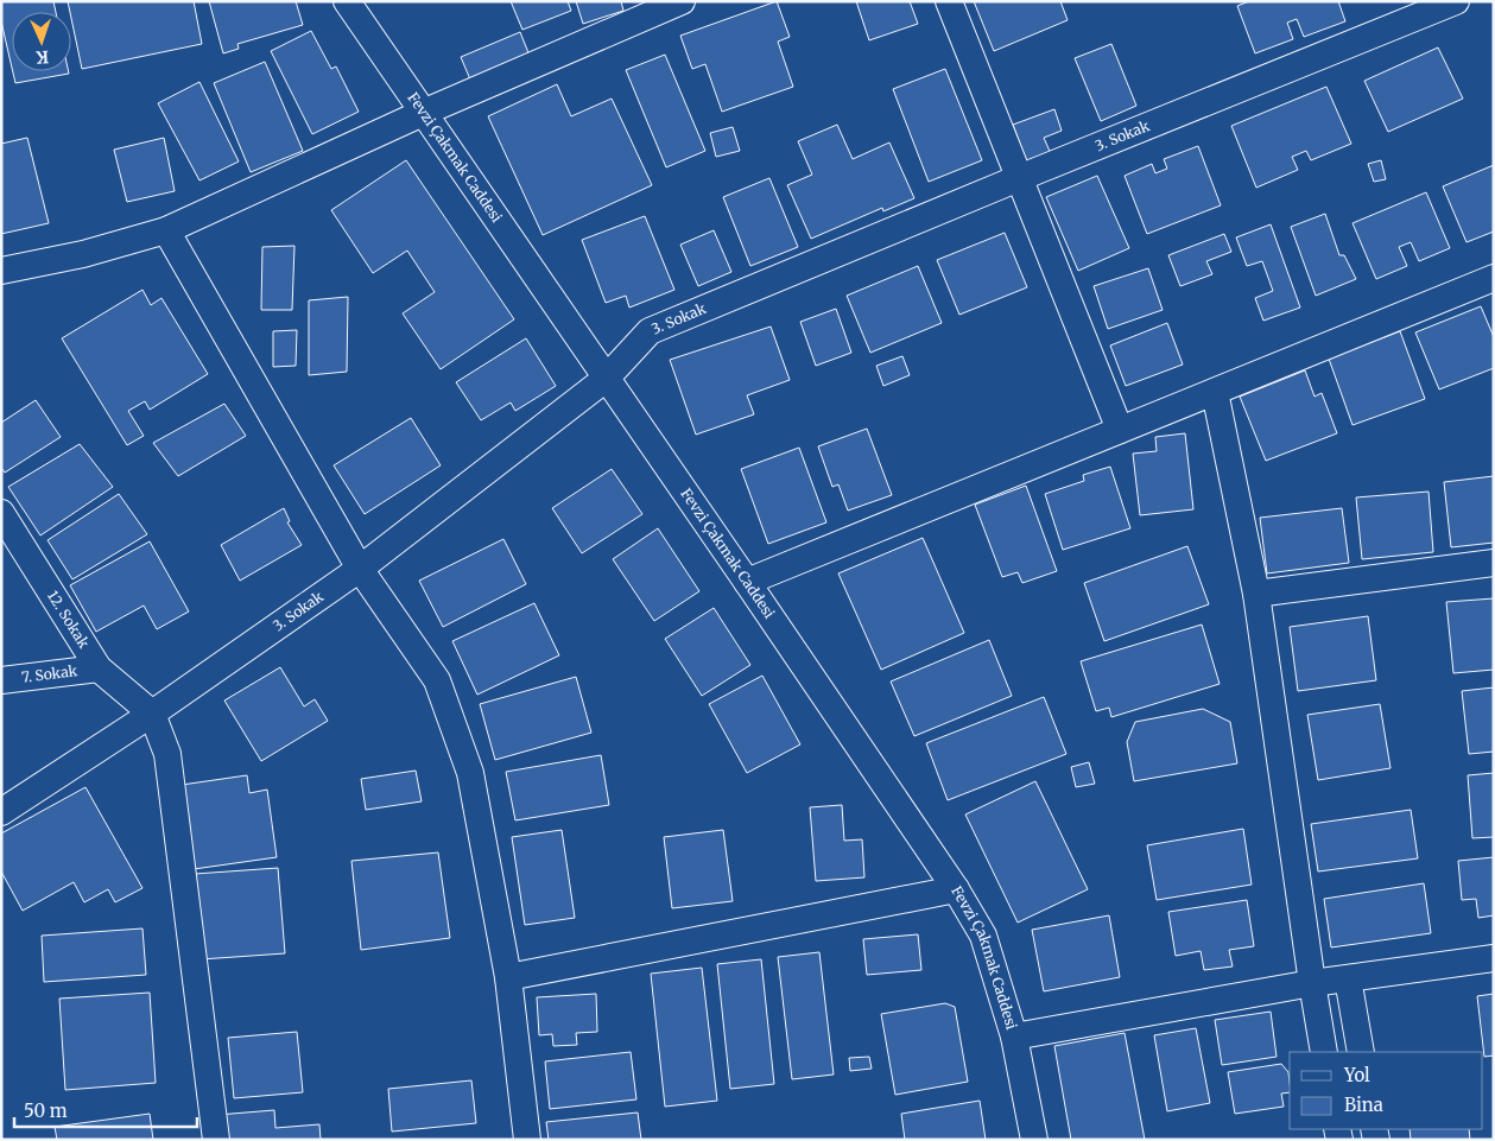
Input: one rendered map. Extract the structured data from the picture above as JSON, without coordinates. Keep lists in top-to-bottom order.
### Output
{
  "streets": {
    "street": [
      "3. Sokak",
      "Fevzi Çakmak Caddesi",
      "12. Sokak",
      "7. Sokak"
    ]
  },
  "crossings": [
    ["3. Sokak", "Fevzi Çakmak Caddesi"],
    ["3. Sokak", "12. Sokak"],
    ["12. Sokak", "7. Sokak"]
  ],
  "legend": ["Yol", "Bina"],
  "scale_bar": "50 m",
  "north": "bottom"
}
